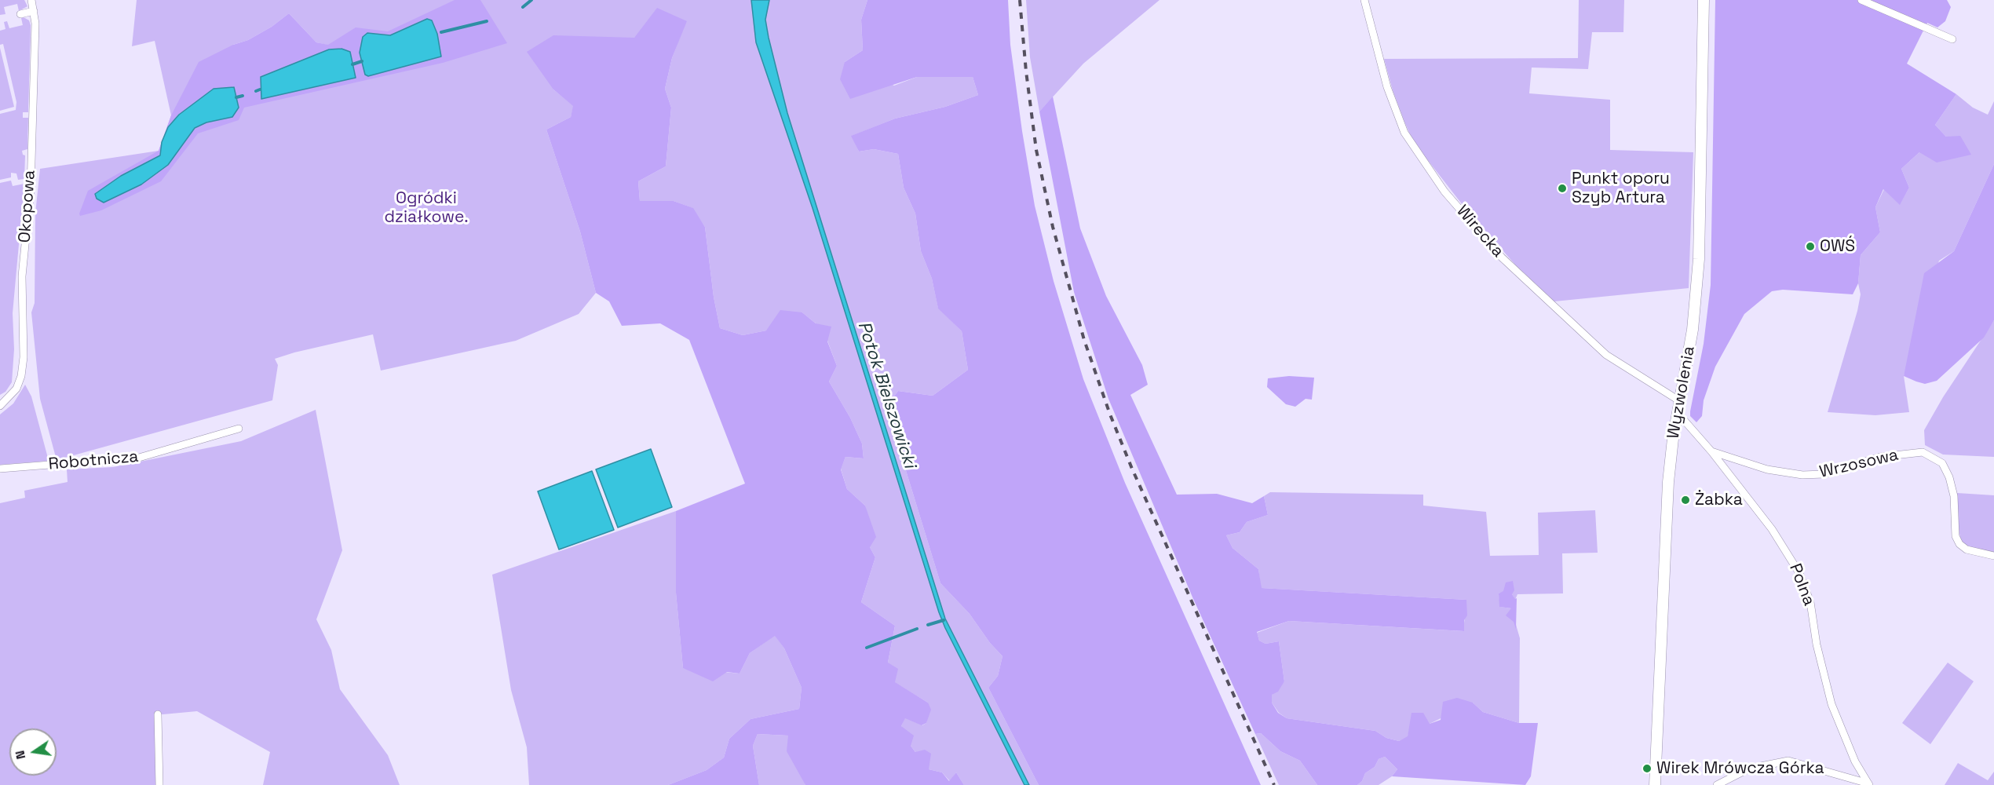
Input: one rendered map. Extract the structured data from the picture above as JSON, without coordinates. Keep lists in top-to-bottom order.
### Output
{
  "streets": {
    "street": [
      "Okopowa",
      "Wirecka",
      "Wyzwolenia",
      "Robotnicza",
      "Wrzosowa",
      "Polna"
    ]
  },
  "crossings": [
    ["Wirecka", "Wyzwolenia"],
    ["Wyzwolenia", "Polna"],
    ["Wrzosowa", "Polna"]
  ],
  "water": ["Potok Bielszowicki"],
  "parks": ["Ogródki działkowe."],
  "places": [
    "Punkt oporu Szyb Artura",
    "OWŚ",
    "Żabka",
    "Wirek Mrówcza Górka"
  ],
  "north": "left"
}
